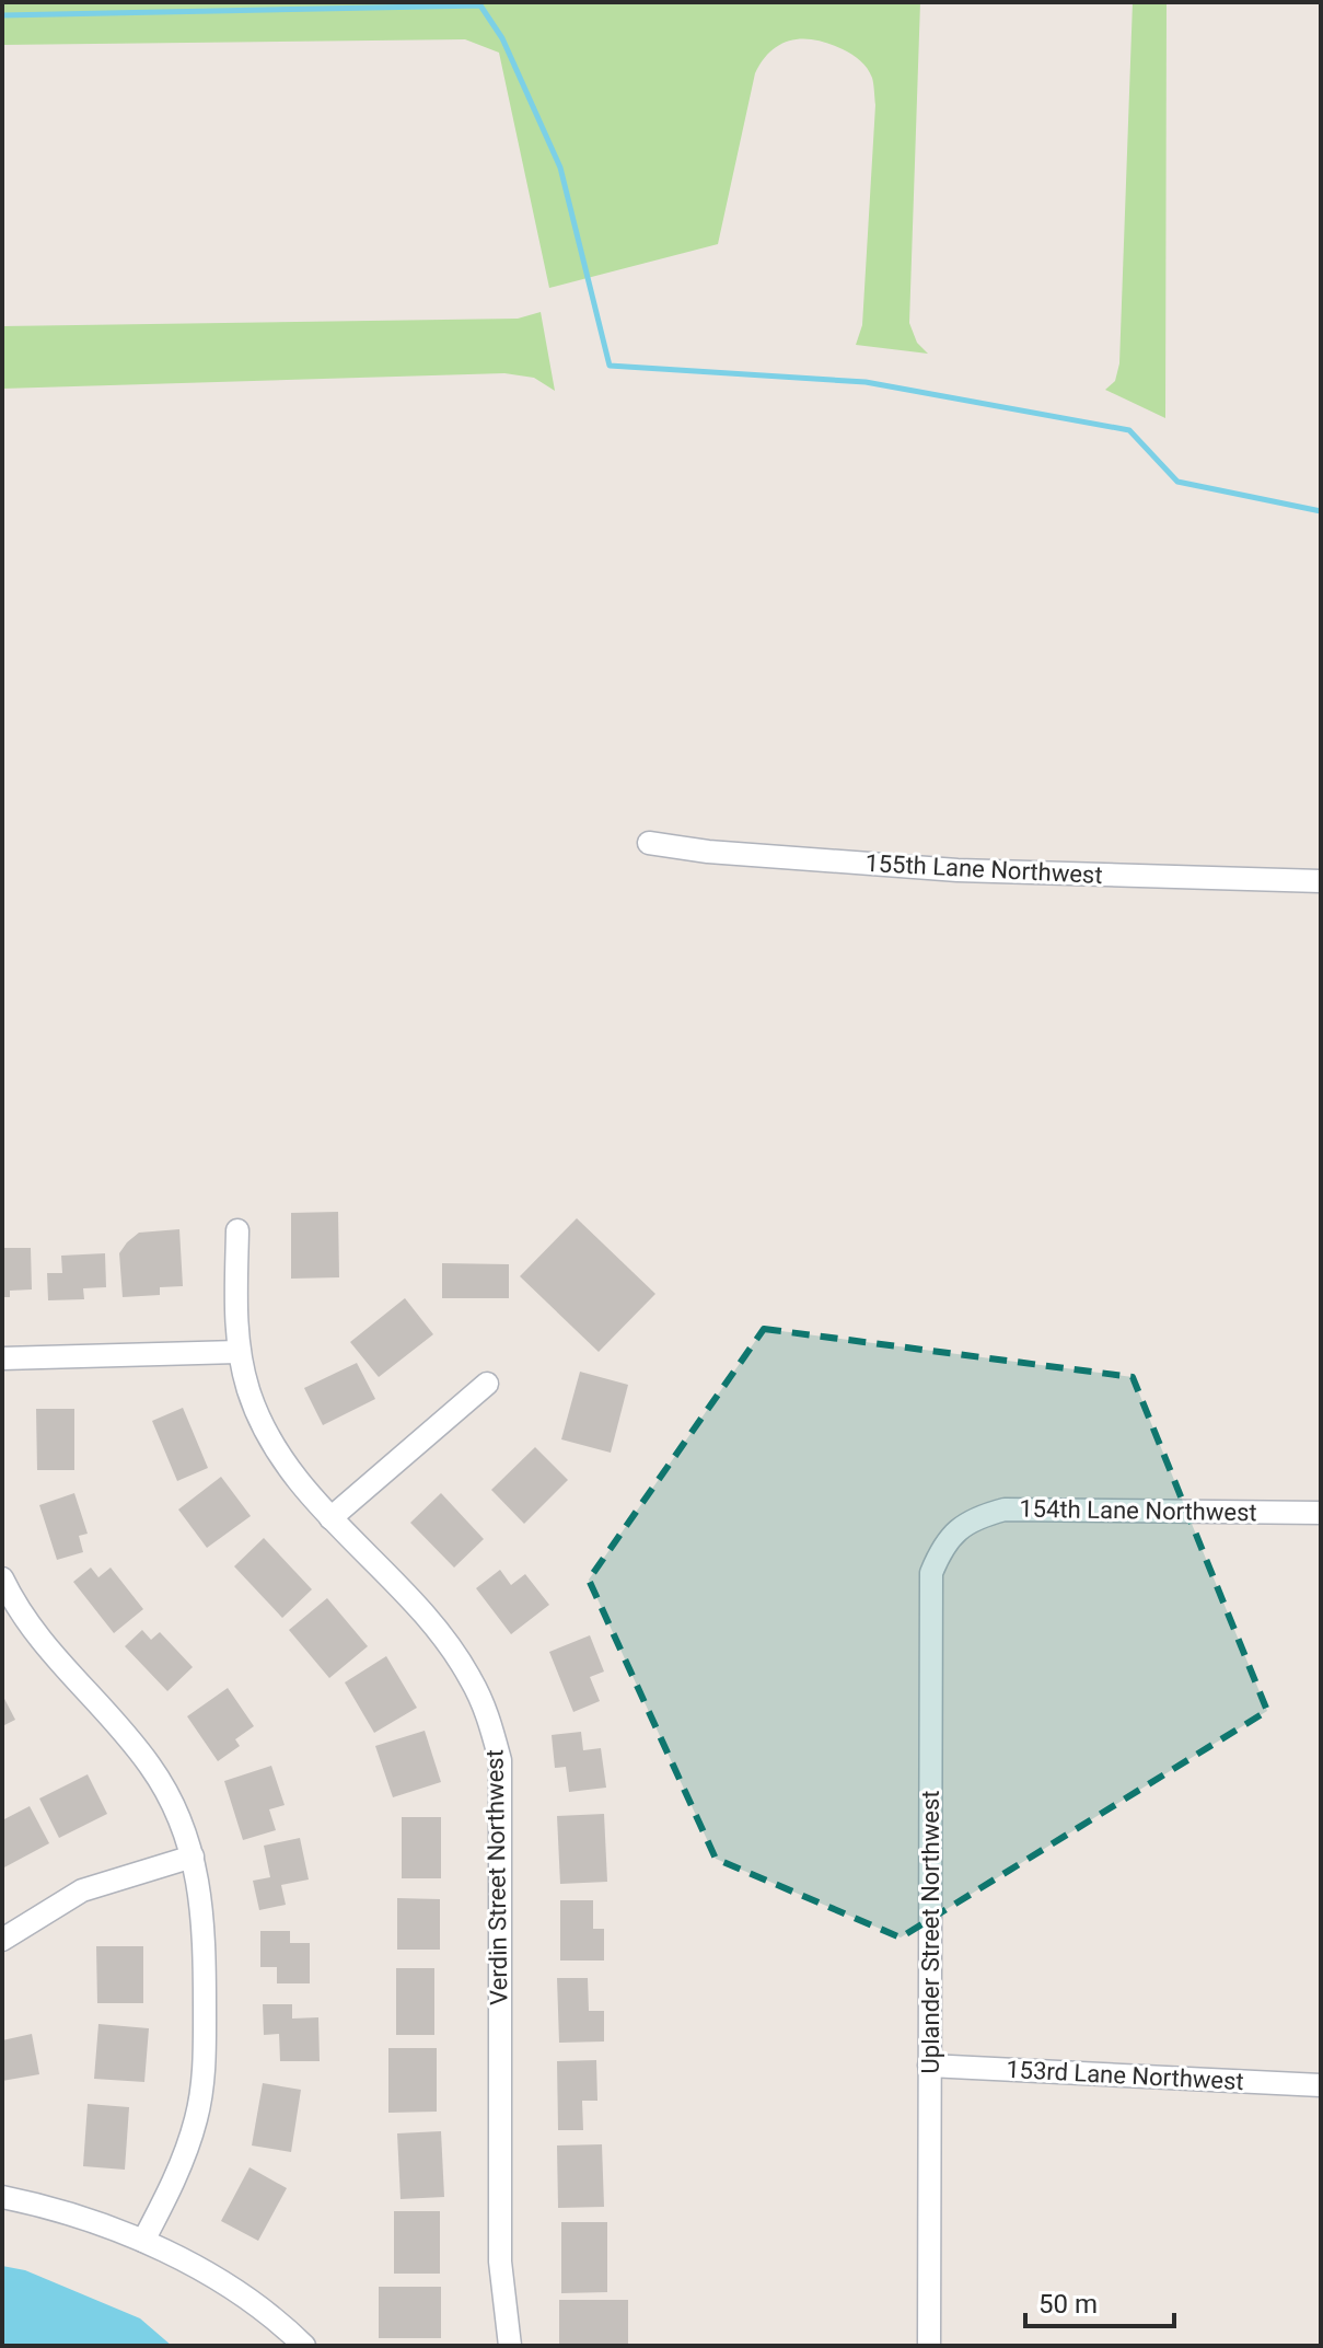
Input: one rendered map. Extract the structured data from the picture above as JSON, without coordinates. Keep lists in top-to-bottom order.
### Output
{
  "streets": {
    "street": [
      "155th Lane Northwest",
      "154th Lane Northwest",
      "Verdin Street Northwest",
      "Uplander Street Northwest",
      "153rd Lane Northwest"
    ]
  },
  "crossings": [
    ["154th Lane Northwest", "Uplander Street Northwest"],
    ["Uplander Street Northwest", "153rd Lane Northwest"]
  ],
  "scale_bar": "50 m"
}
